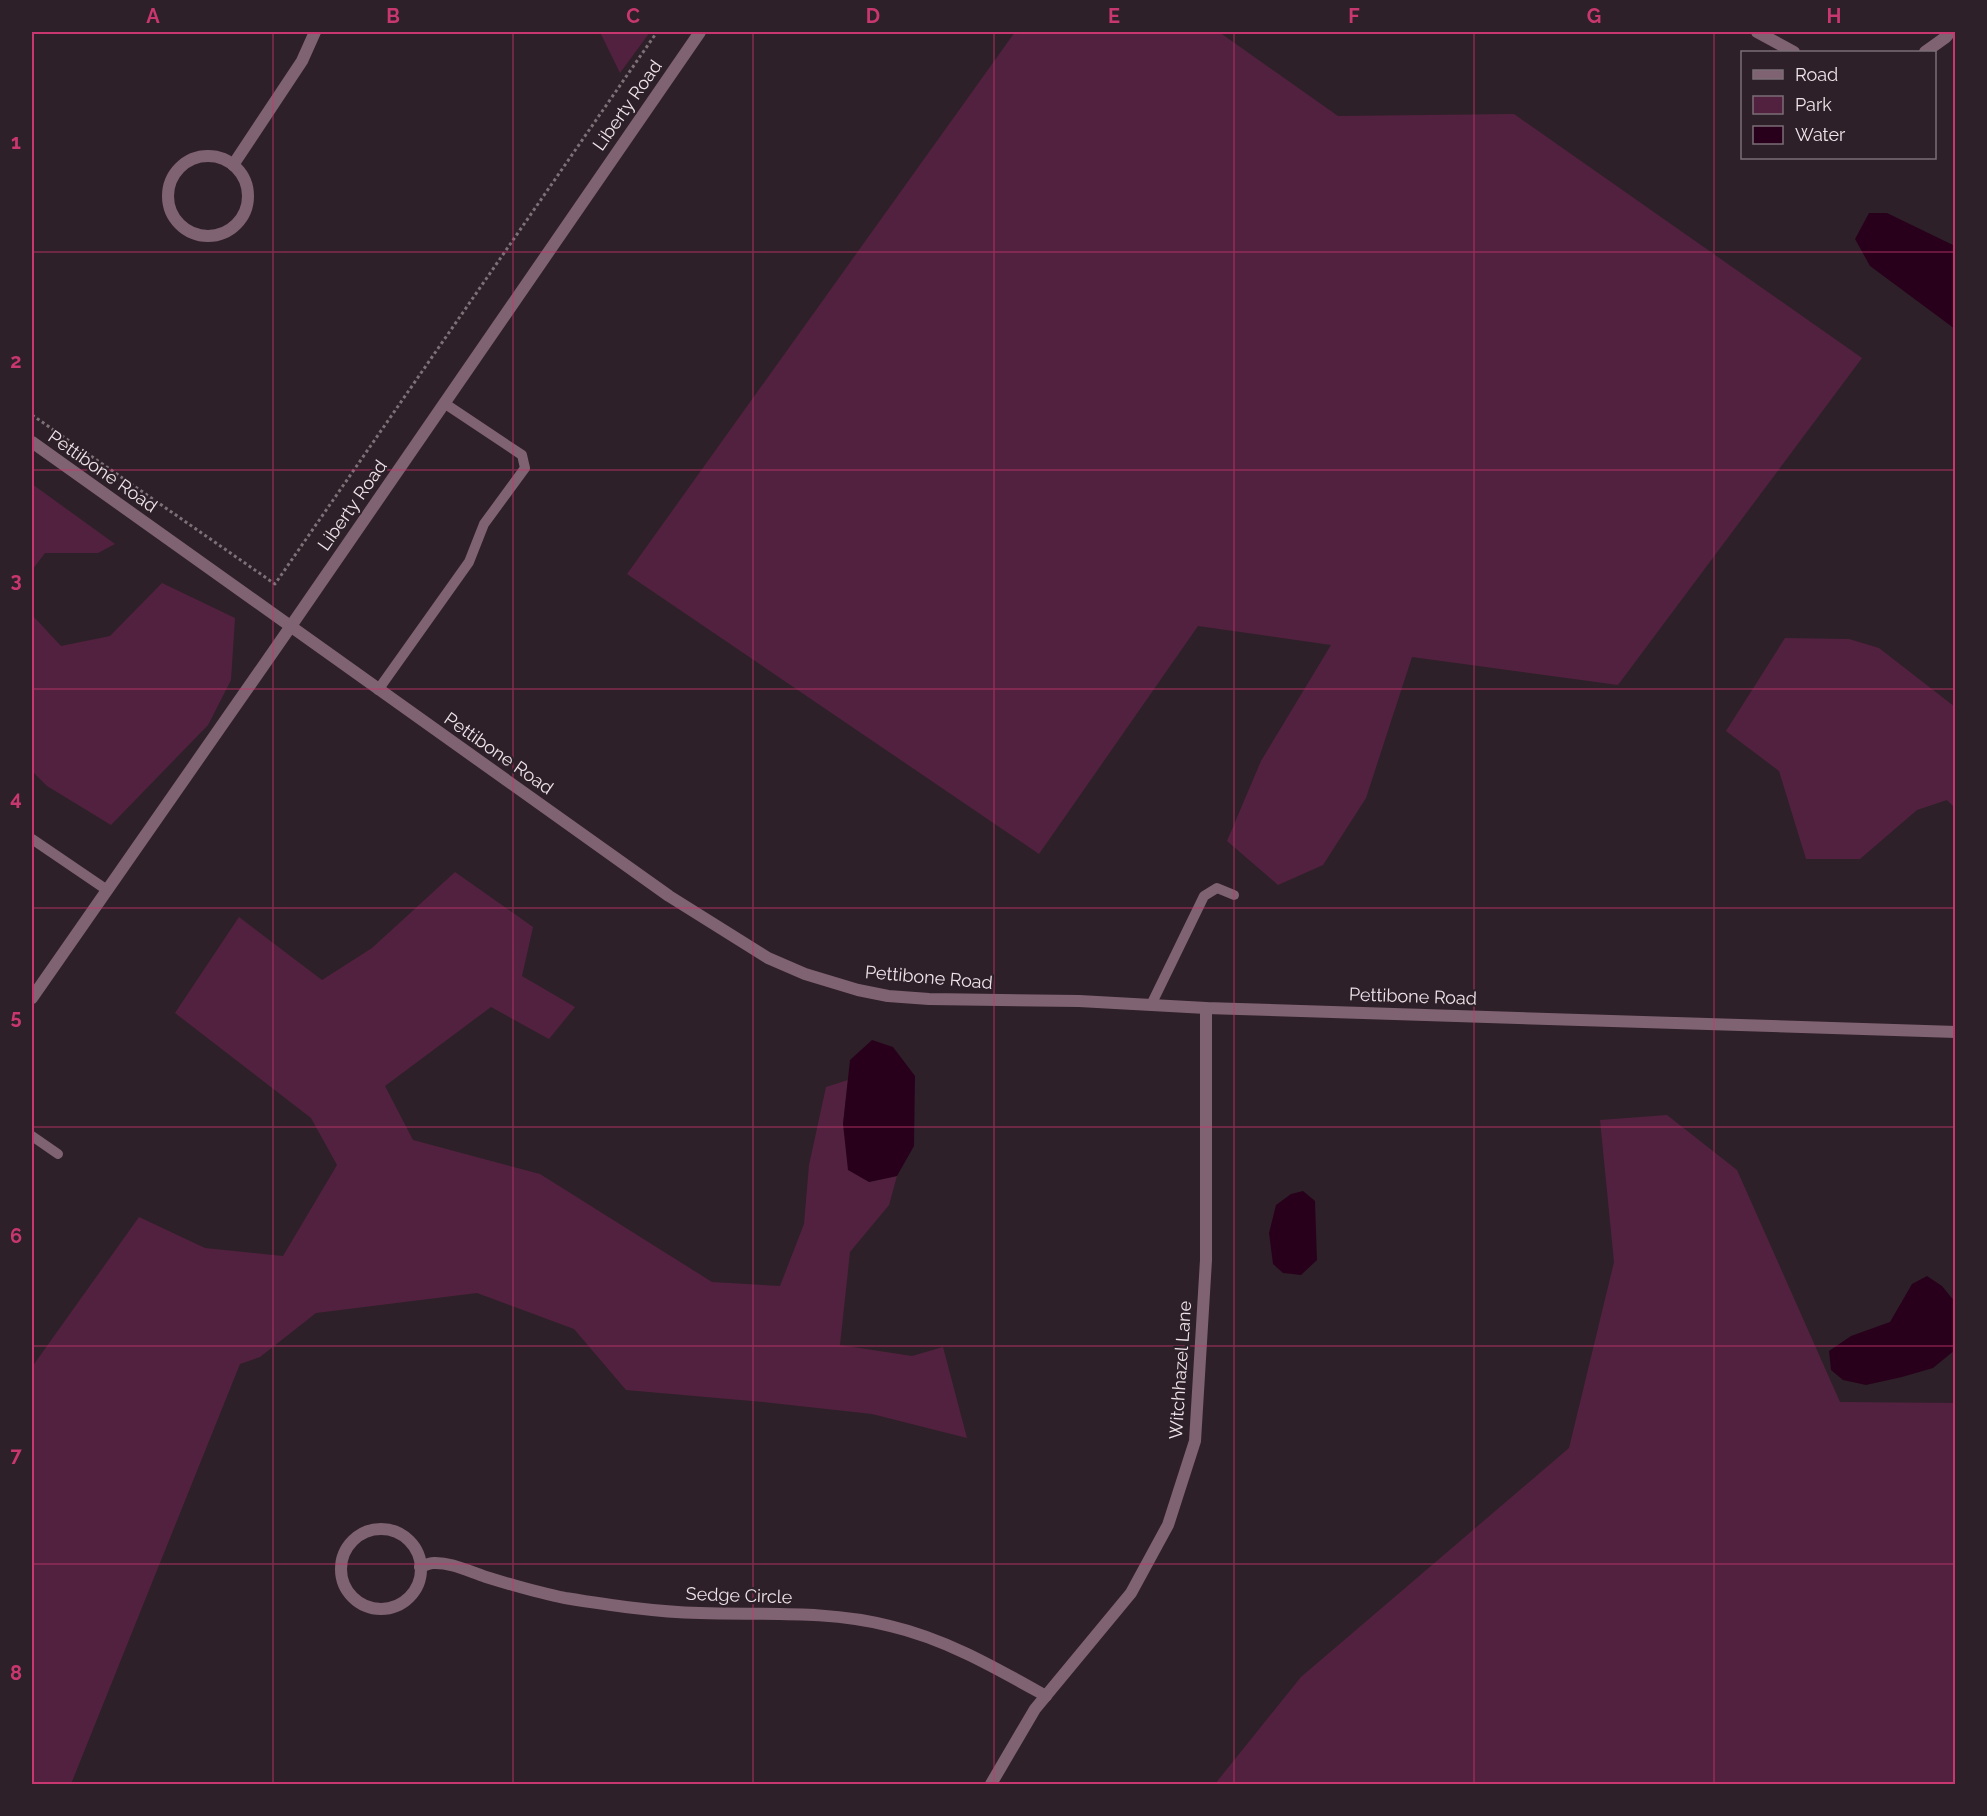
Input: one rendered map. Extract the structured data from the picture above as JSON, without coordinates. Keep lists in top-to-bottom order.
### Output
{
  "streets": {
    "street": [
      "Liberty Road",
      "Pettibone Road",
      "Witchhazel Lane",
      "Sedge Circle"
    ]
  },
  "crossings": [
    ["Liberty Road", "Pettibone Road"],
    ["Pettibone Road", "Witchhazel Lane"],
    ["Witchhazel Lane", "Sedge Circle"]
  ],
  "legend": ["Road", "Park", "Water"],
  "grid": {
    "columns": [
      "A",
      "B",
      "C",
      "D",
      "E",
      "F",
      "G",
      "H"
    ],
    "rows": [
      "1",
      "2",
      "3",
      "4",
      "5",
      "6",
      "7",
      "8"
    ]
  }
}
